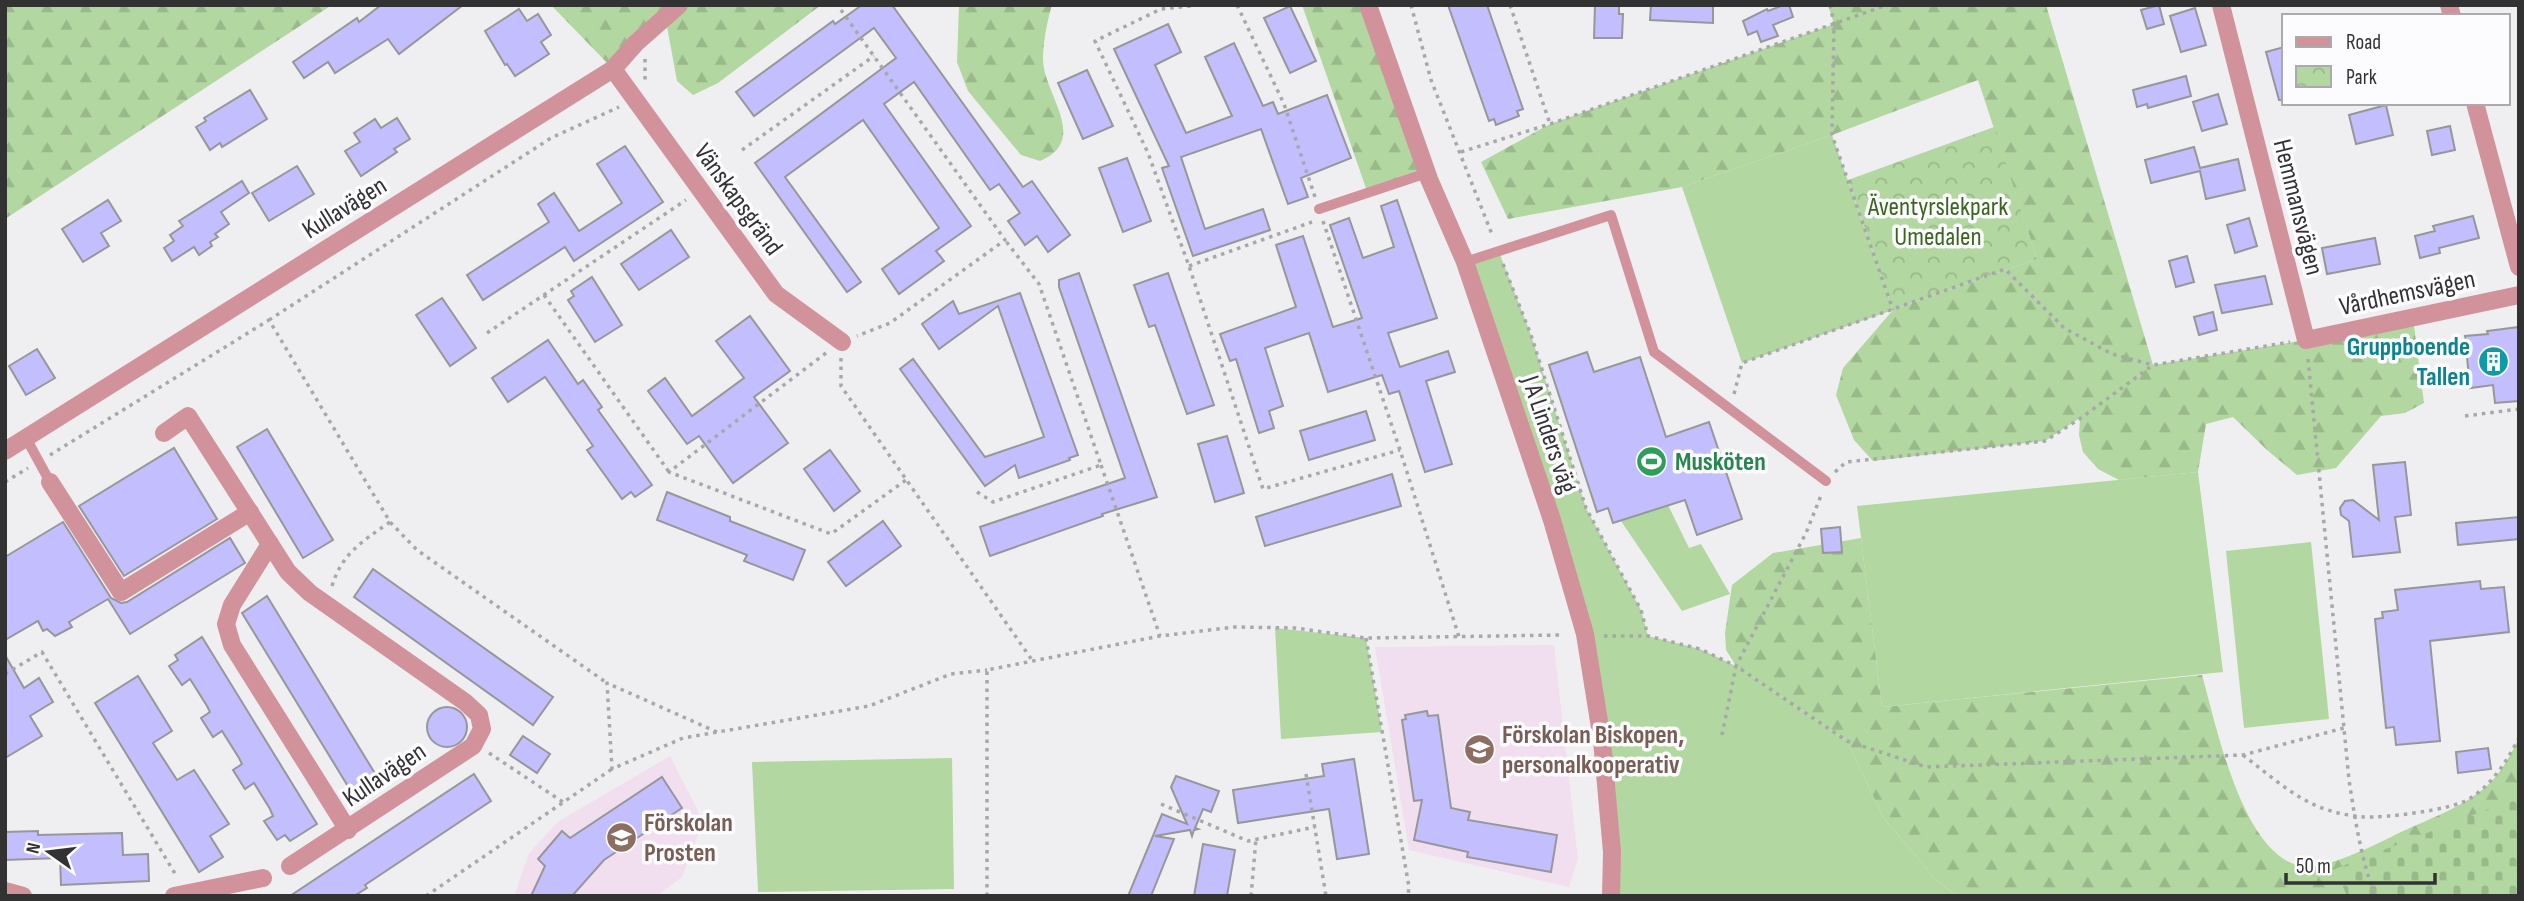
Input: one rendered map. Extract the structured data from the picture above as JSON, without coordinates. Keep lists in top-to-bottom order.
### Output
{
  "streets": {
    "street": [
      "Vänskapsgränd",
      "Kullavägen",
      "Hemmansvägen",
      "Vårdhemsvägen",
      "J A Linders väg"
    ]
  },
  "crossings": [
    ["Vänskapsgränd", "Kullavägen"],
    ["Hemmansvägen", "Vårdhemsvägen"]
  ],
  "parks": ["Äventyrslekpark Umedalen"],
  "places": {
    "building": ["Gruppboende Tallen"],
    "sports": ["Musköten"],
    "school or university": ["Förskolan Biskopen, personalkooperativ", "Förskolan Prosten"]
  },
  "legend": ["Road", "Park"],
  "scale_bar": "50 m",
  "north": "left"
}
